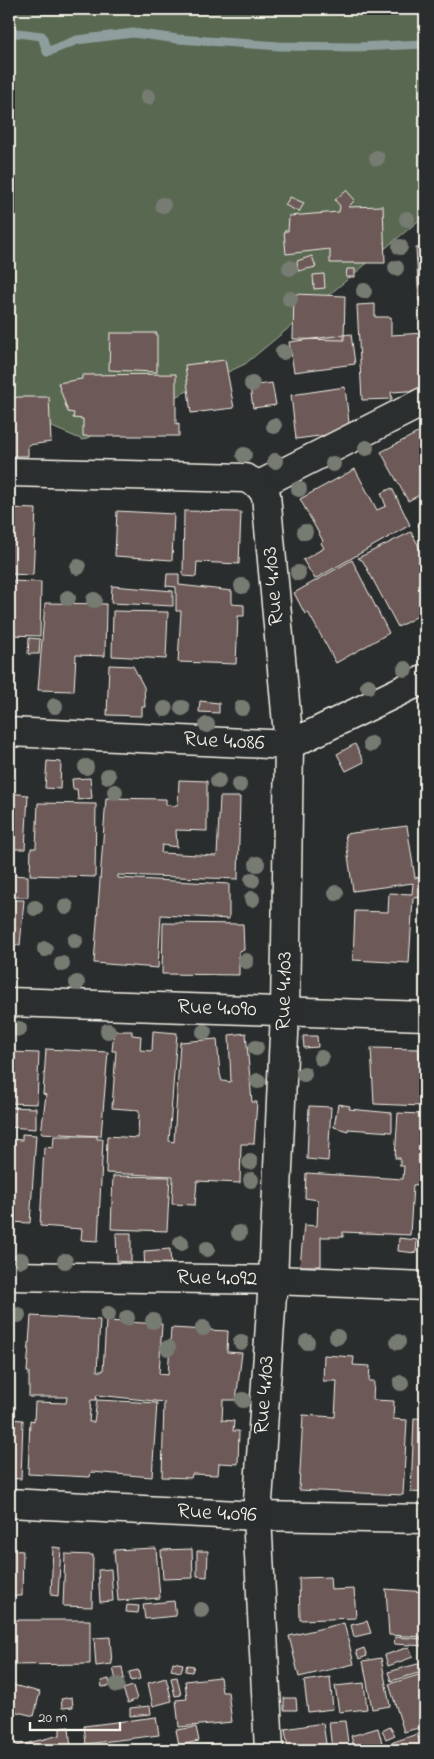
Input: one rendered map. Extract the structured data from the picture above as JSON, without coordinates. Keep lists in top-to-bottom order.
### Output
{
  "streets": {
    "street": [
      "Rue 4.103",
      "Rue 4.086",
      "Rue 4.090",
      "Rue 4.092",
      "Rue 4.096"
    ]
  },
  "crossings": [
    ["Rue 4.103", "Rue 4.086"],
    ["Rue 4.103", "Rue 4.090"],
    ["Rue 4.103", "Rue 4.092"],
    ["Rue 4.103", "Rue 4.096"]
  ],
  "scale_bar": "20 m"
}
